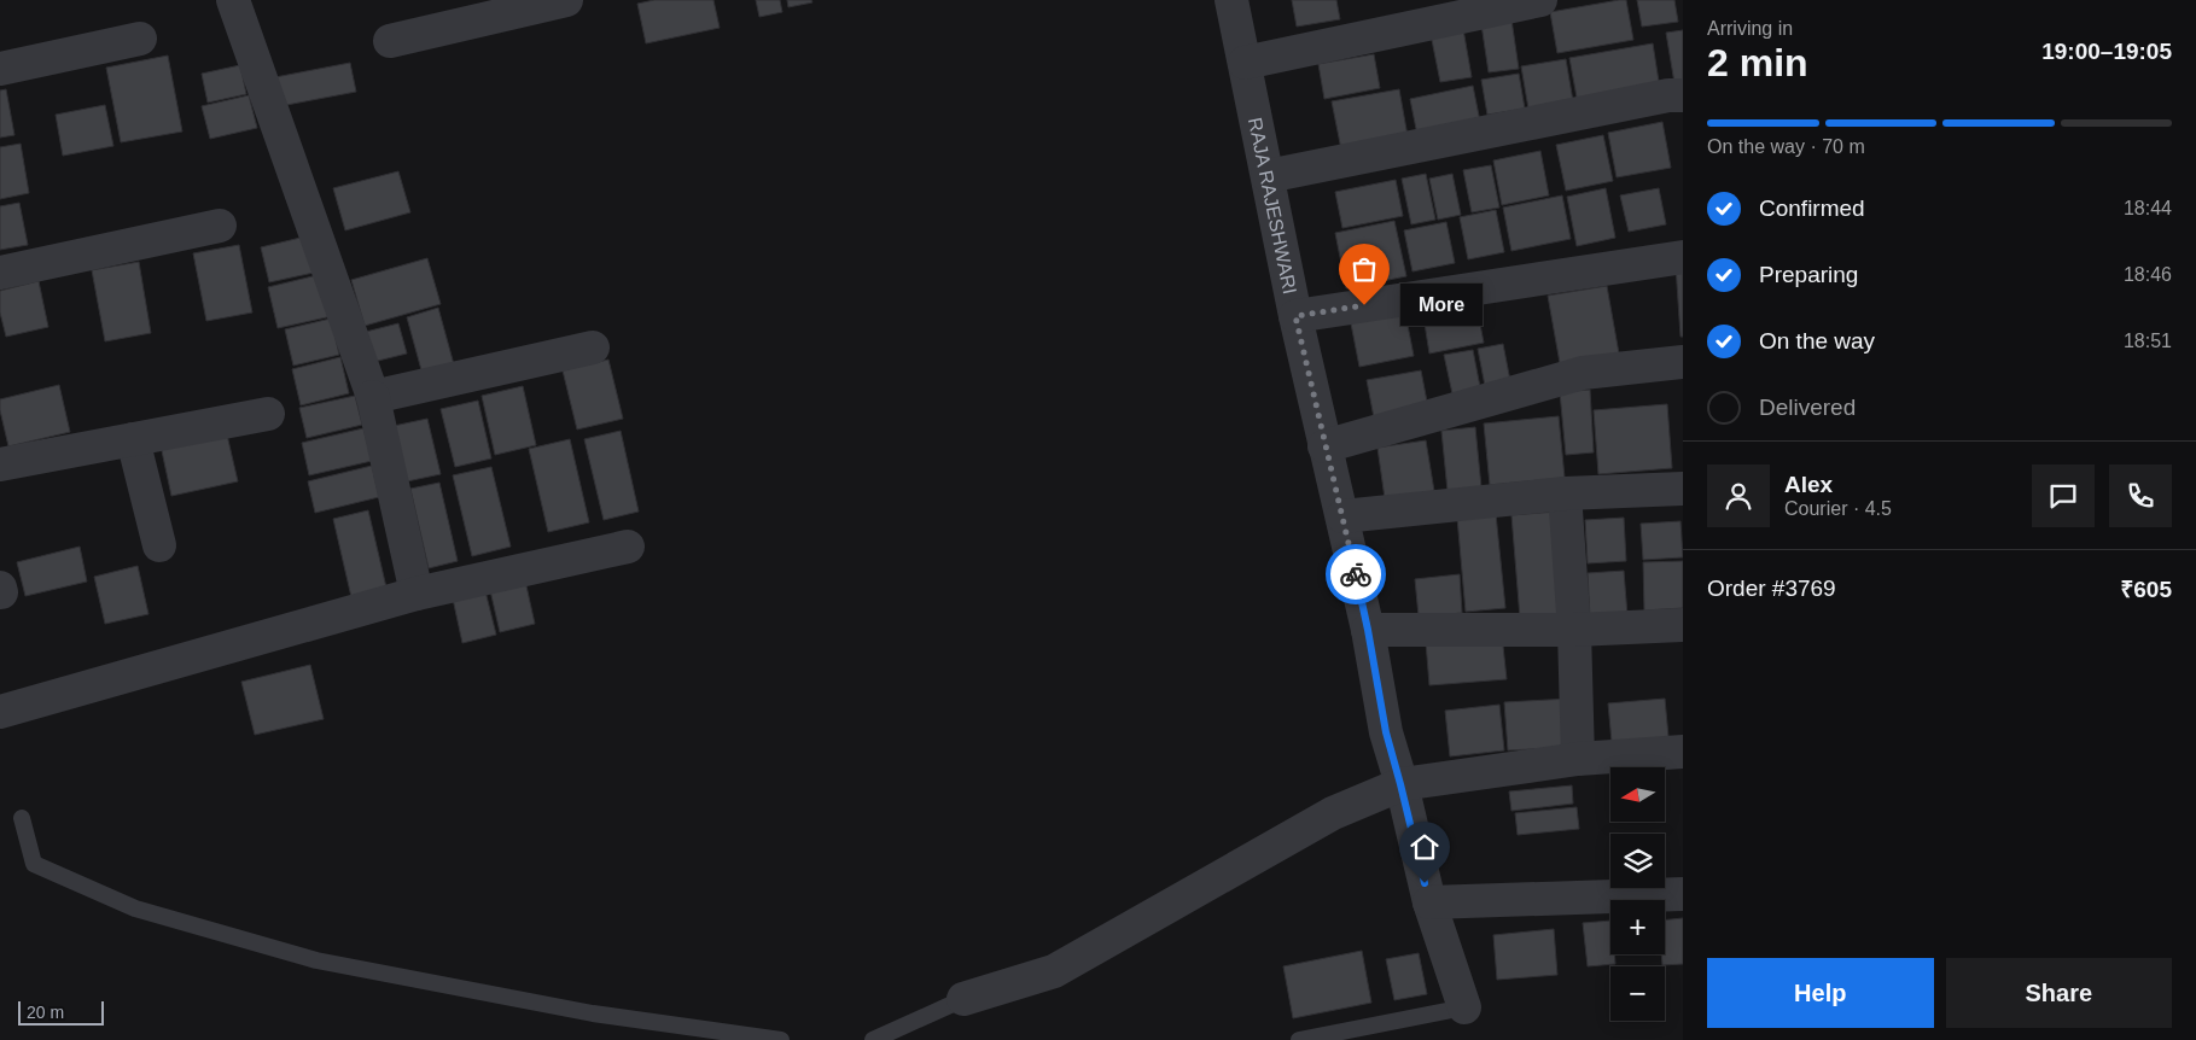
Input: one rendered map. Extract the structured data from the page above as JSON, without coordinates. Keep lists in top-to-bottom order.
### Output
{
  "streets": {
    "street": ["RAJA RAJESHWARI"]
  },
  "places": ["More"],
  "scale_bar": "20 m",
  "north": "left",
  "page": {
    "heading": ["2 min", "Arriving in", "19:00–19:05"],
    "panel": [
      "Alex",
      "Courier · 4.5",
      "Order #3769",
      "₹605"
    ],
    "bar": "On the way · 70 m",
    "list": [
      ["Confirmed", "18:44"],
      ["Preparing", "18:46"],
      ["On the way", "18:51"],
      "Delivered"
    ],
    "bubble": "More",
    "map_buttons": ["+", "−"],
    "buttons": ["Help", "Share"],
    "scale": "20 m"
  }
}
